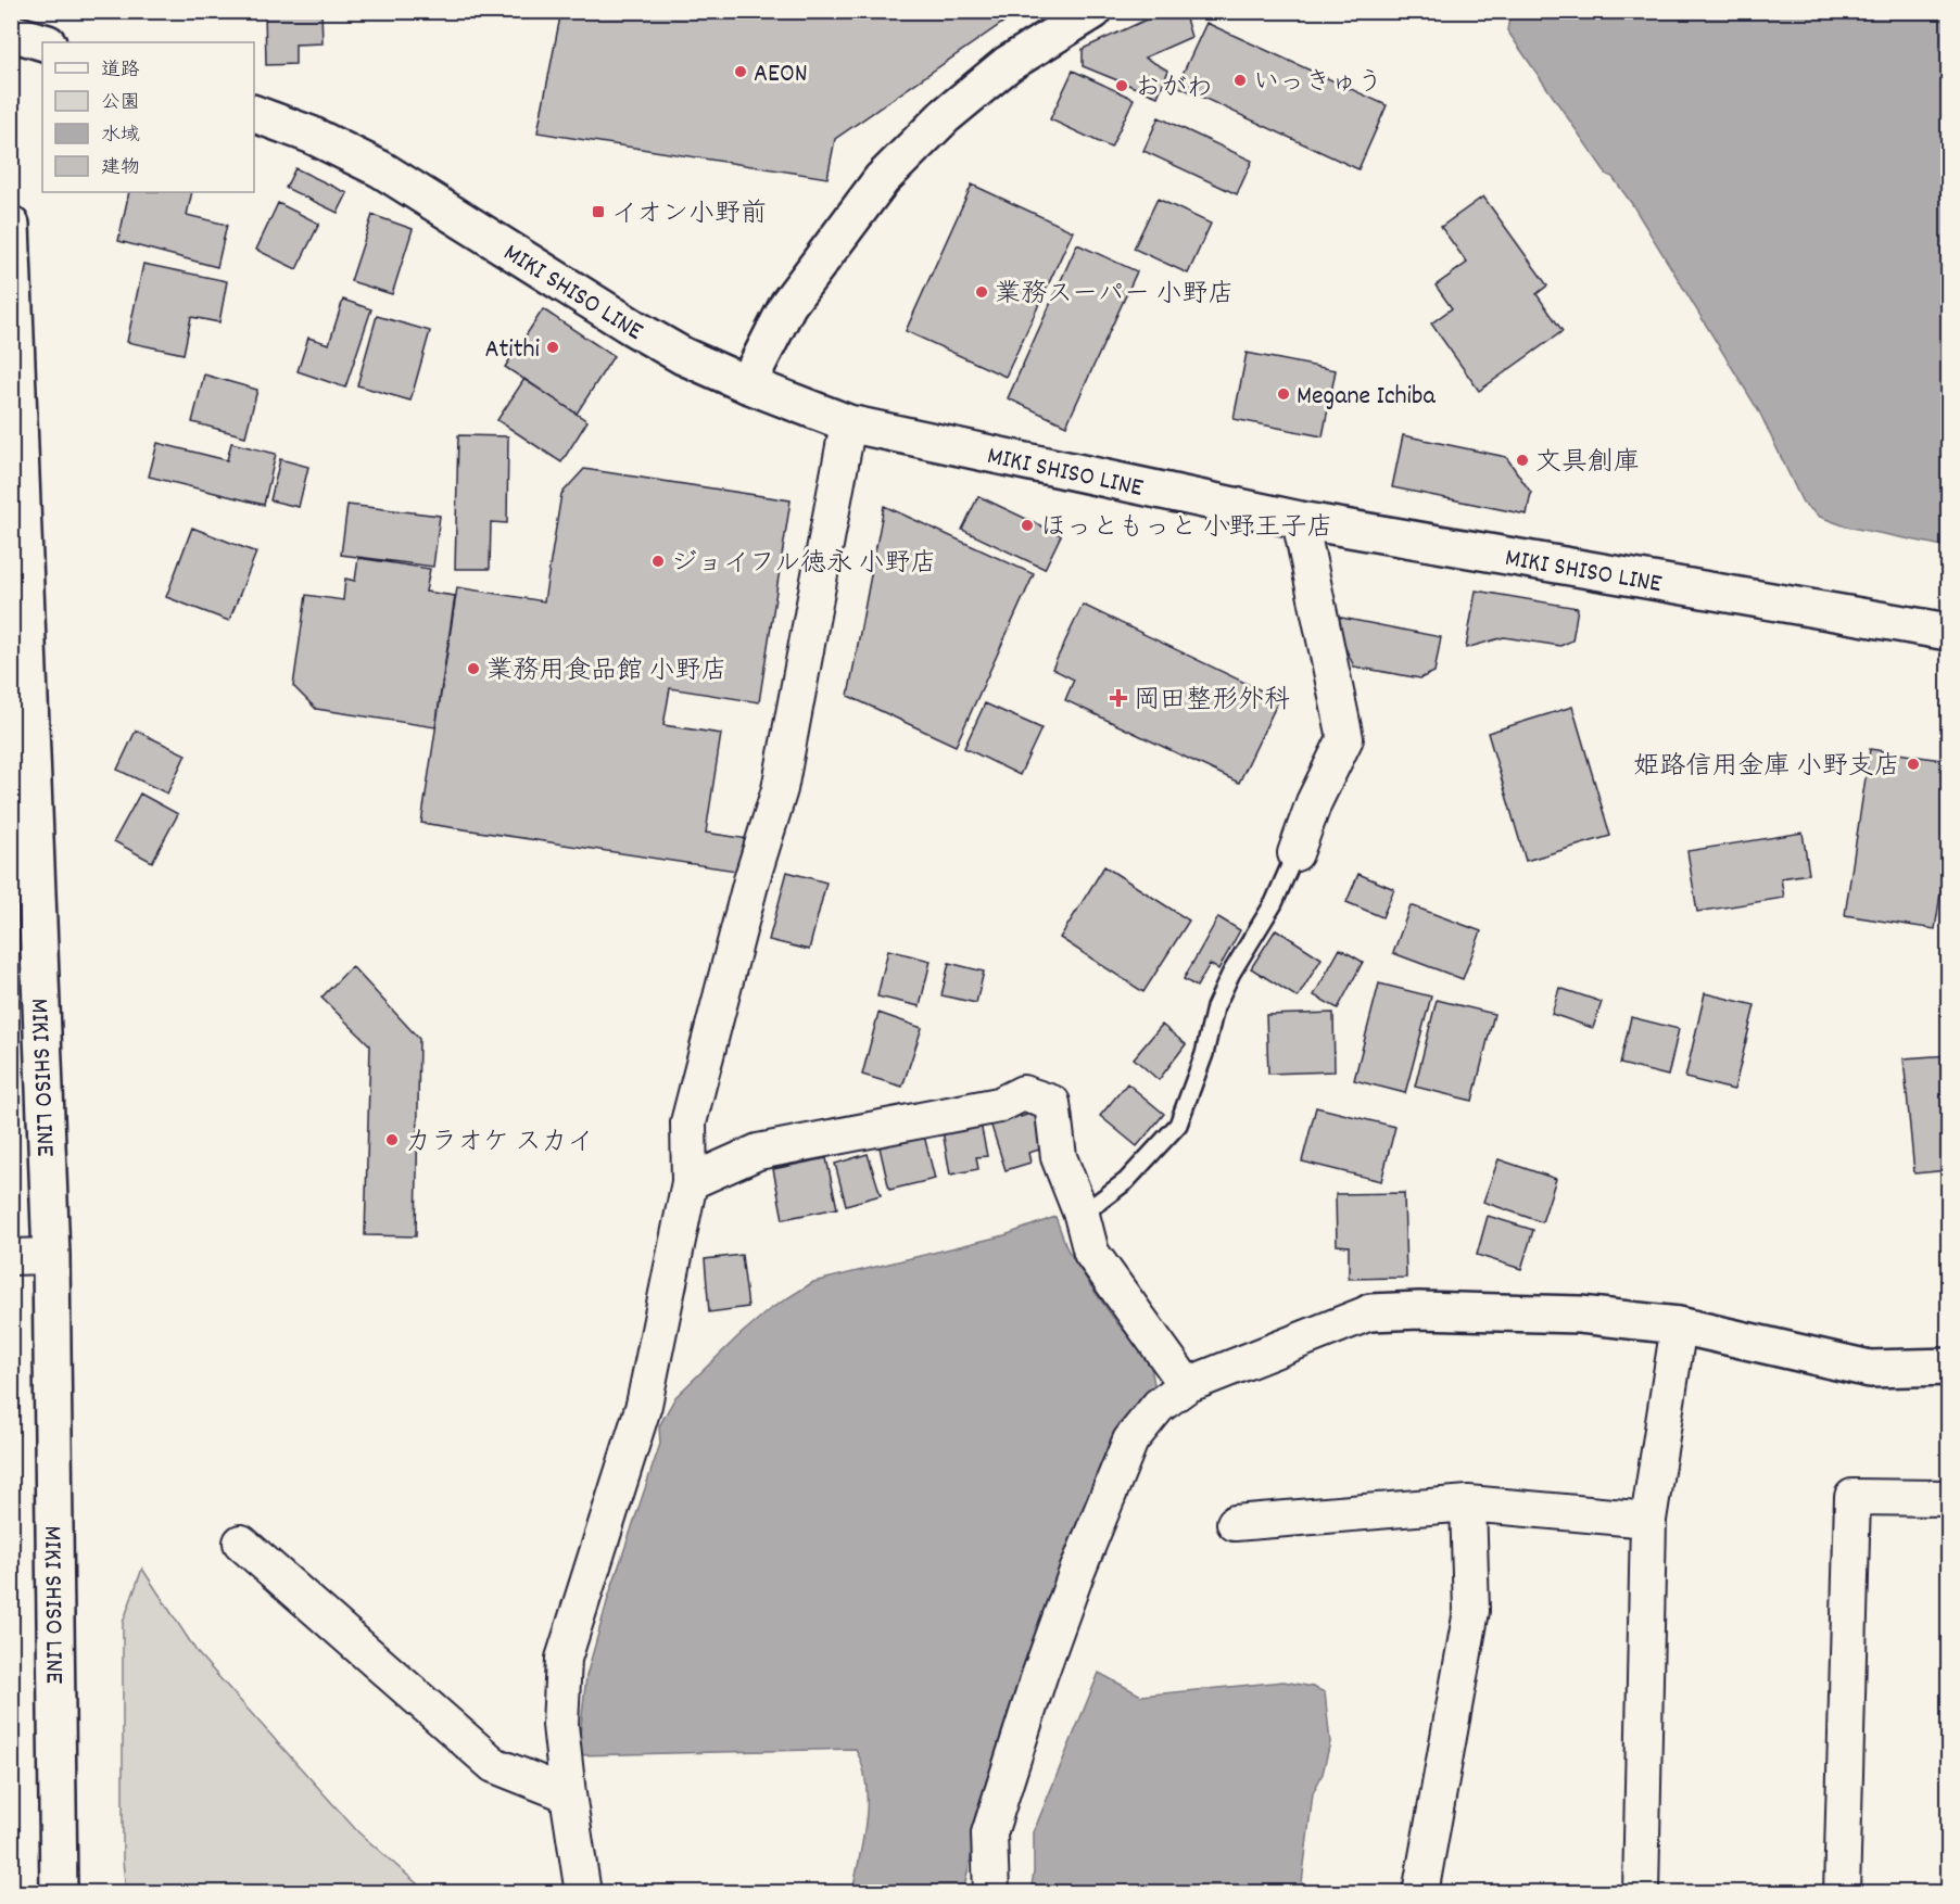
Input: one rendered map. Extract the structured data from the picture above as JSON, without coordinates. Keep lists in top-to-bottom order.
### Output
{
  "streets": {
    "main road": ["MIKI SHISO LINE"]
  },
  "places": {
    "other": [
      "AEON",
      "いっきゅう",
      "おがわ",
      "業務スーパー 小野店",
      "Atithi",
      "Megane Ichiba",
      "文具創庫",
      "ほっともっと 小野王子店",
      "ジョイフル徳永 小野店",
      "業務用食品館 小野店",
      "姫路信用金庫 小野支店",
      "カラオケ スカイ"
    ],
    "transit": ["イオン小野前"],
    "health": ["岡田整形外科"]
  },
  "legend": [
    "道路",
    "公園",
    "水域",
    "建物"
  ]
}
